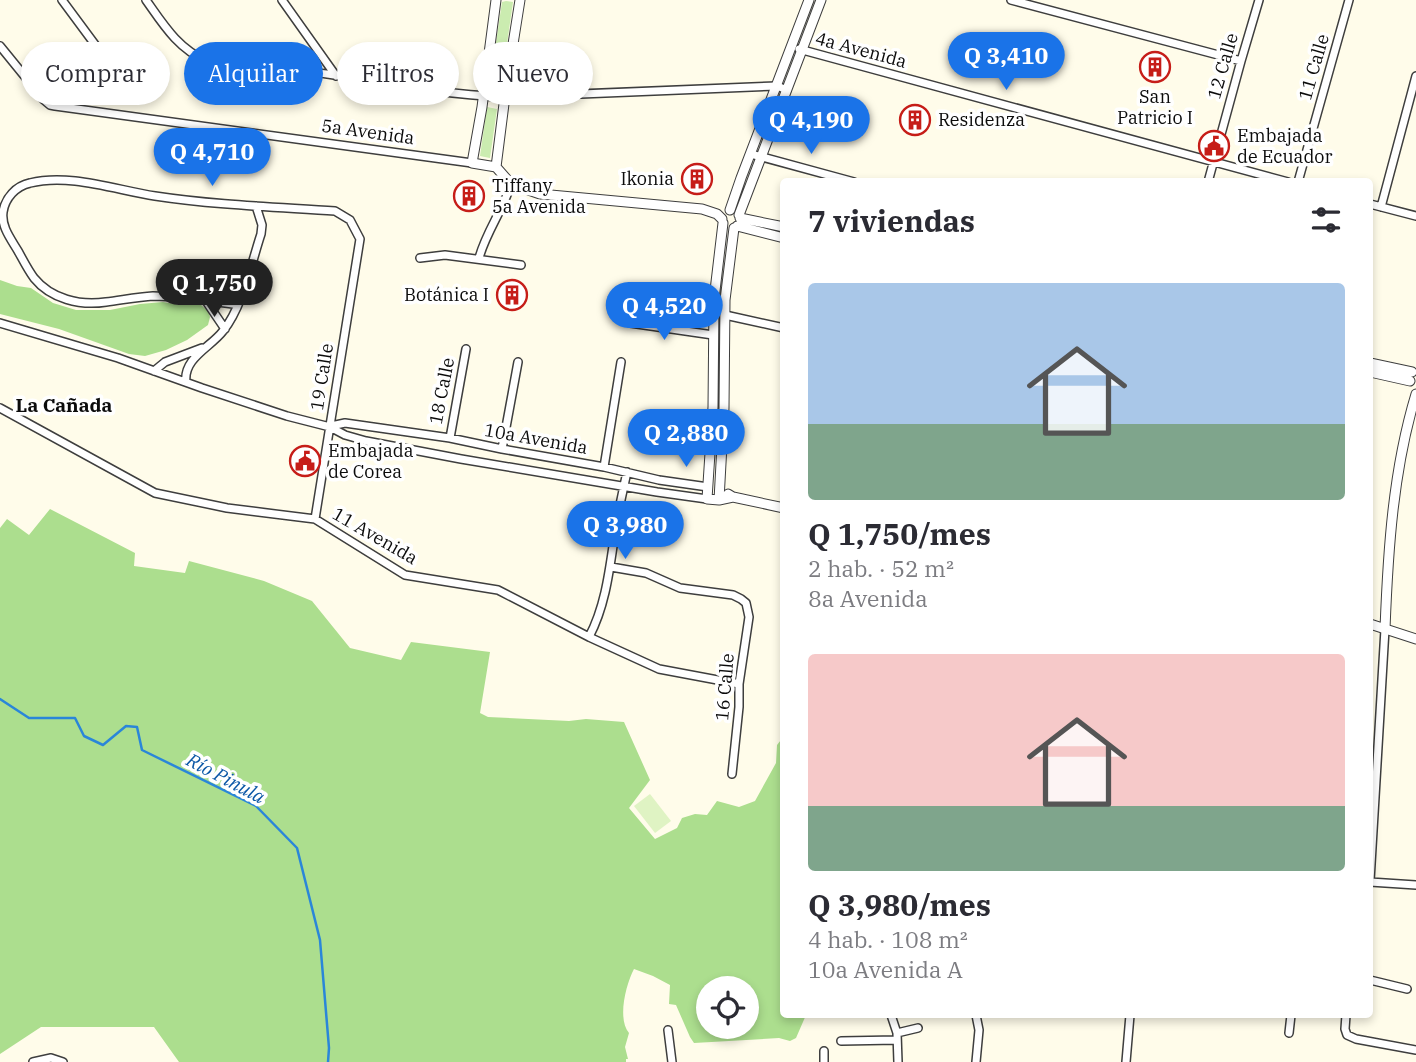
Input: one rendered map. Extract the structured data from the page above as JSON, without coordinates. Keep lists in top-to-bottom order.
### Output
{
  "streets": {
    "street": [
      "4a Avenida",
      "12 Calle",
      "11 Calle",
      "5a Avenida",
      "19 Calle",
      "18 Calle",
      "10a Avenida",
      "11 Avenida",
      "16 Calle"
    ]
  },
  "crossings": [
    ["4a Avenida", "12 Calle"],
    ["19 Calle", "10a Avenida"],
    ["19 Calle", "11 Avenida"],
    ["18 Calle", "10a Avenida"],
    ["11 Avenida", "16 Calle"]
  ],
  "districts": ["La Cañada"],
  "water": ["Río Pinula"],
  "places": {
    "building": [
      "San Patricio I",
      "Residenza",
      "Ikonia",
      "Tiffany 5a Avenida",
      "Botánica I"
    ],
    "public building": ["Embajada de Ecuador", "Embajada de Corea"]
  },
  "page": {
    "price": [
      "Q 3,410",
      "Q 4,190",
      "Q 4,710",
      "Q 1,750",
      "Q 4,520",
      "Q 2,880",
      "Q 3,980"
    ],
    "chip": [
      "Comprar",
      "Alquilar",
      "Filtros",
      "Nuevo"
    ],
    "heading": "7 viviendas",
    "list": [
      {
        "name": "Q 1,750/mes",
        "note": "2 hab. · 52 m² · 8a Avenida"
      },
      {
        "name": "Q 3,980/mes",
        "note": "4 hab. · 108 m² · 10a Avenida A"
      }
    ]
  }
}
